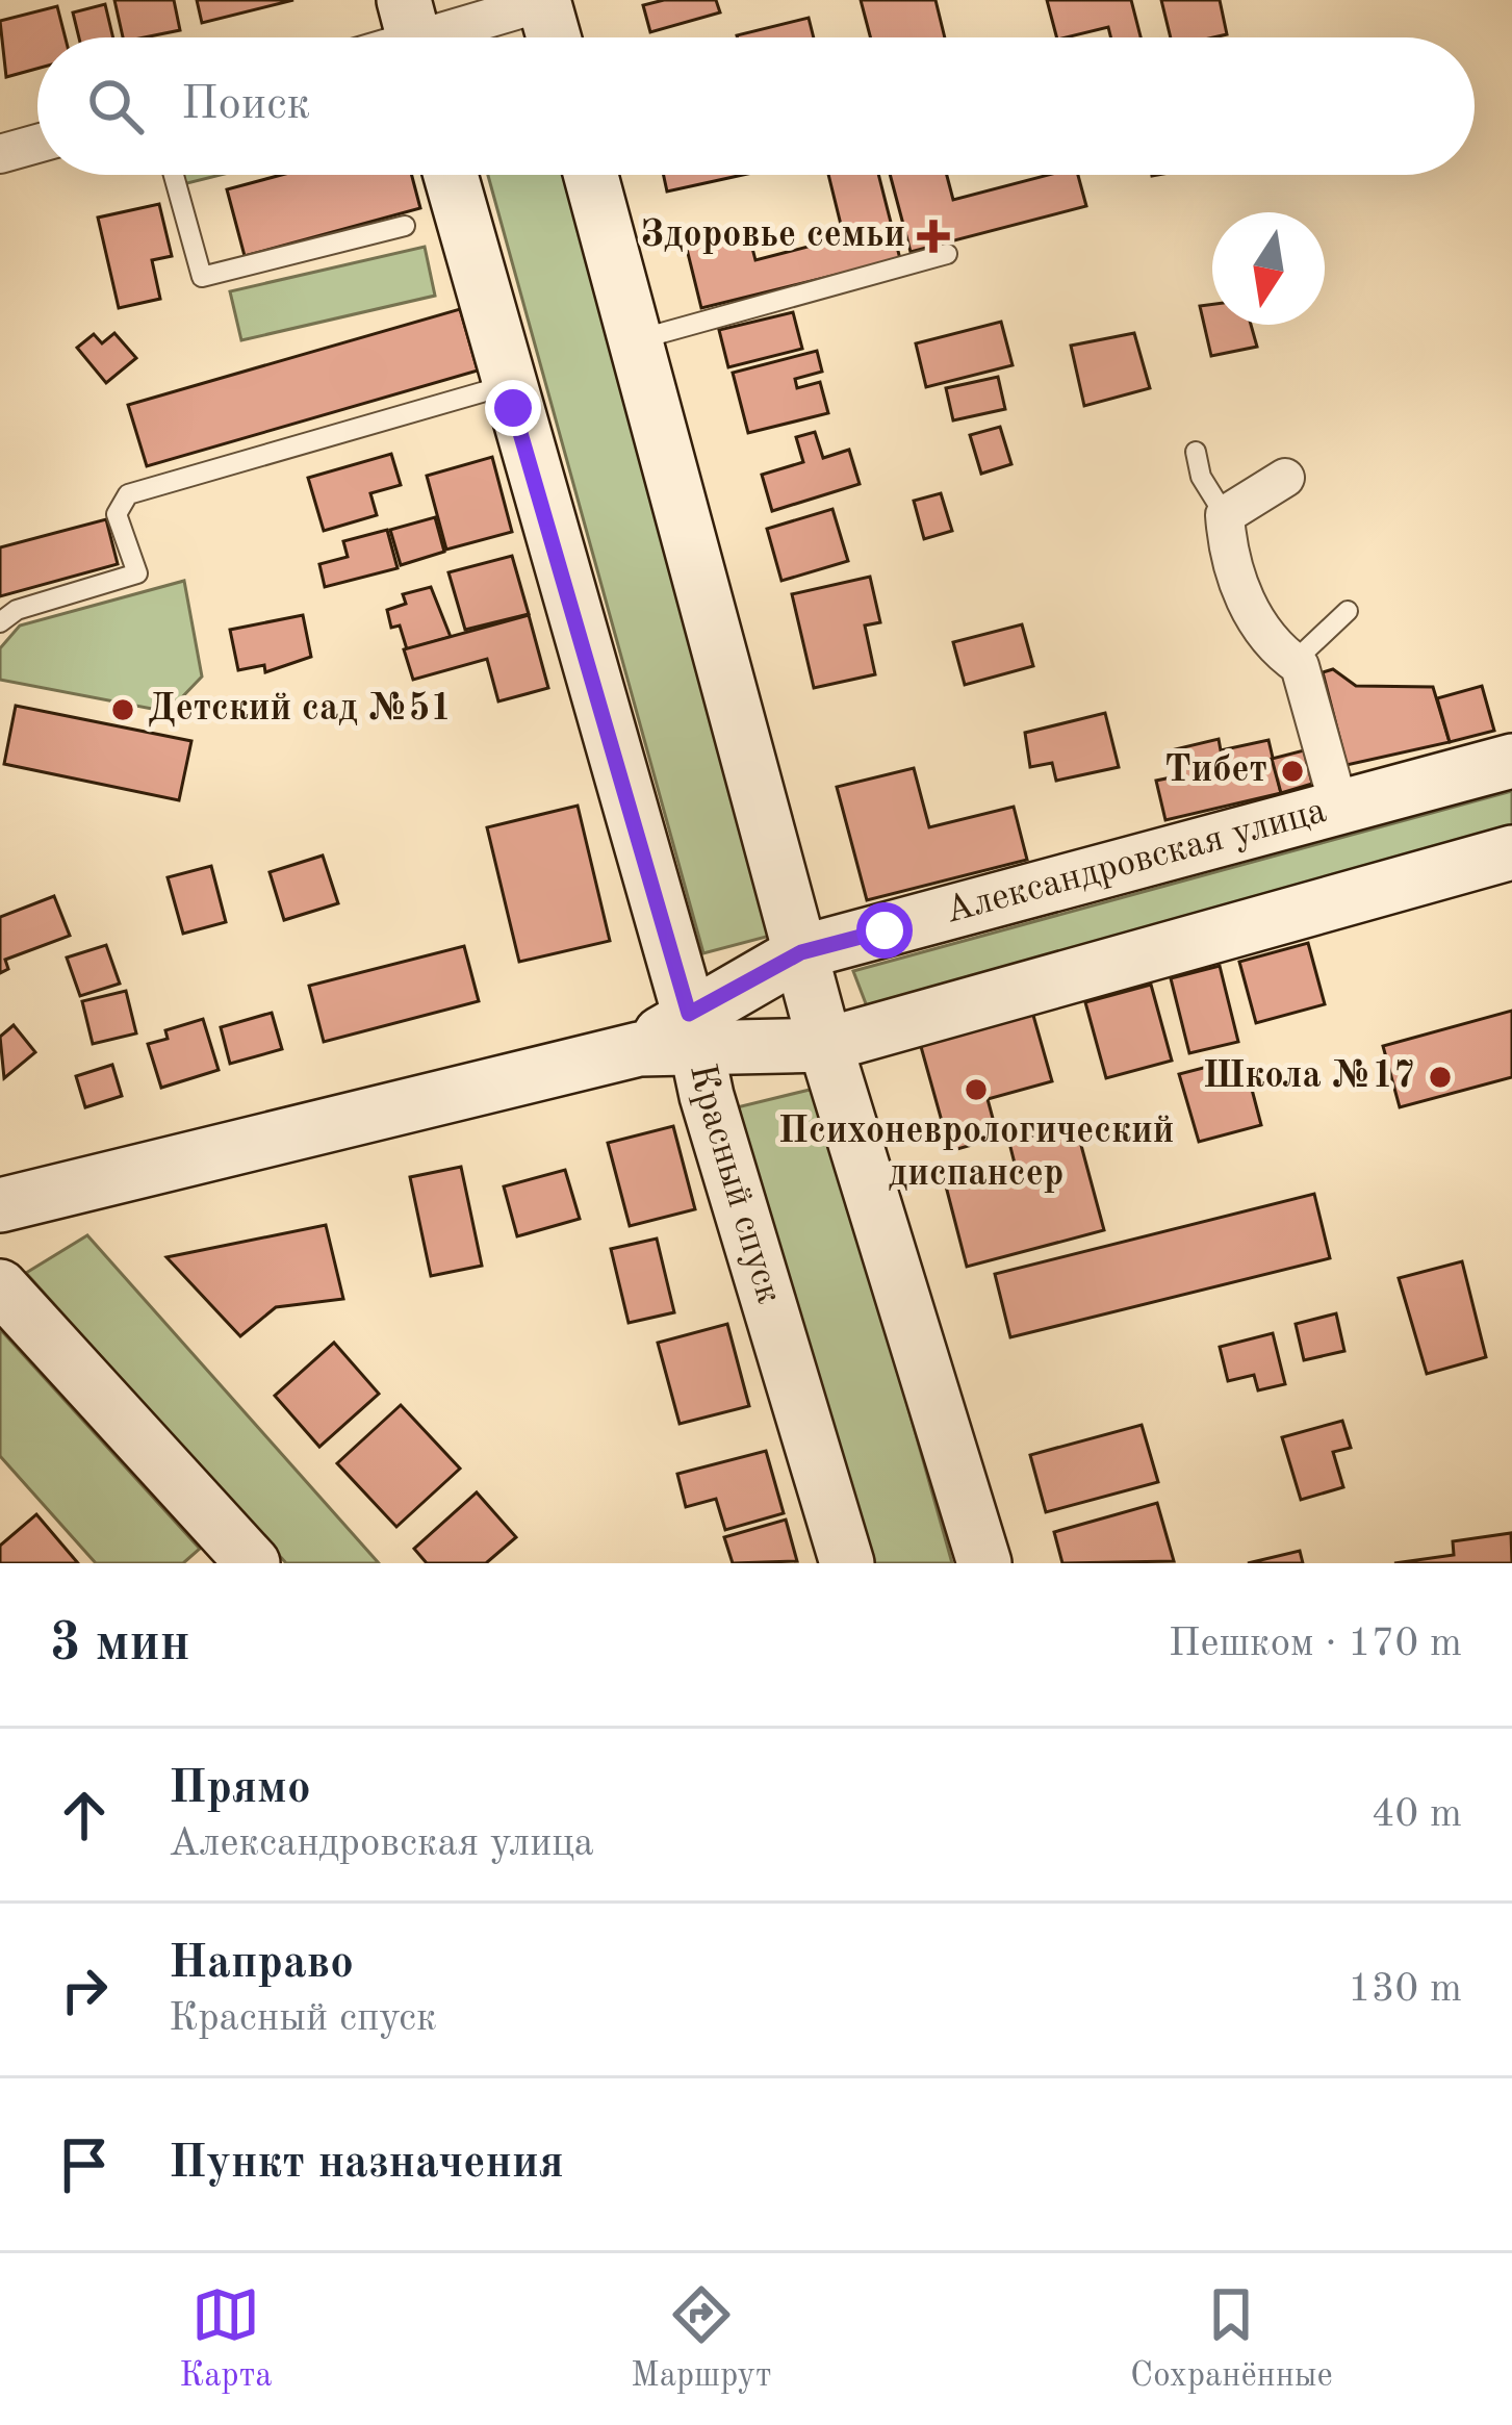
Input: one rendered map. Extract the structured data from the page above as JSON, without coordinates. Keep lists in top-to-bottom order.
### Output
{
  "streets": {
    "street": ["Александровская улица", "Красный спуск"]
  },
  "crossings": [
    ["Александровская улица", "Красный спуск"]
  ],
  "places": {
    "health": ["Здоровье семьи"],
    "other": [
      "Детский сад №51",
      "Тибет",
      "Школа №17",
      "Психоневрологический диспансер"
    ]
  },
  "north": "bottom",
  "page": {
    "search": "Поиск",
    "heading": ["3 мин", "Пешком · 170 m"],
    "list": [
      ["Прямо", "Александровская улица", "40 m"],
      ["Направо", "Красный спуск", "130 m"],
      "Пункт назначения"
    ],
    "nav": ["Карта", "Маршрут", "Сохранённые"]
  }
}
